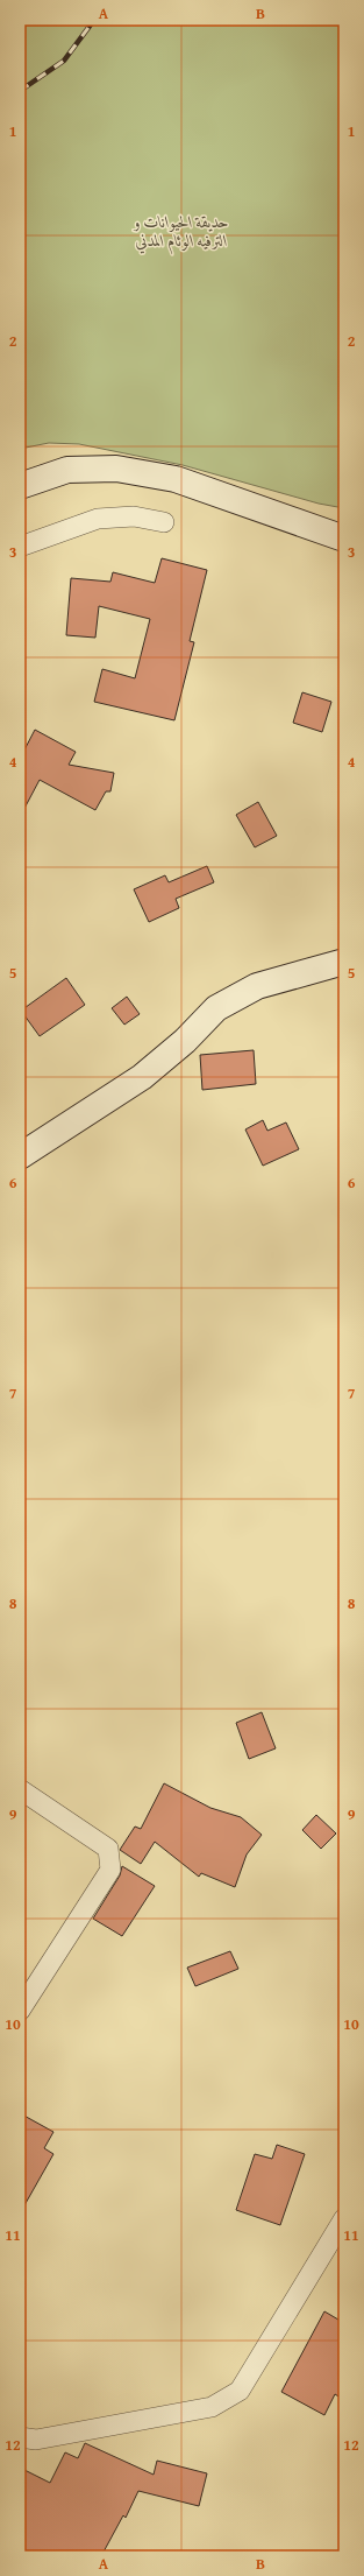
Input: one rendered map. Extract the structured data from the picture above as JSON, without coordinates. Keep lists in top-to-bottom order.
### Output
{
  "parks": ["حديقة الحيوانات و الترفيه الوئام المدني"],
  "grid": {
    "columns": ["A", "B"],
    "rows": [
      "1",
      "2",
      "3",
      "4",
      "5",
      "6",
      "7",
      "8",
      "9",
      "10",
      "11",
      "12"
    ]
  }
}
